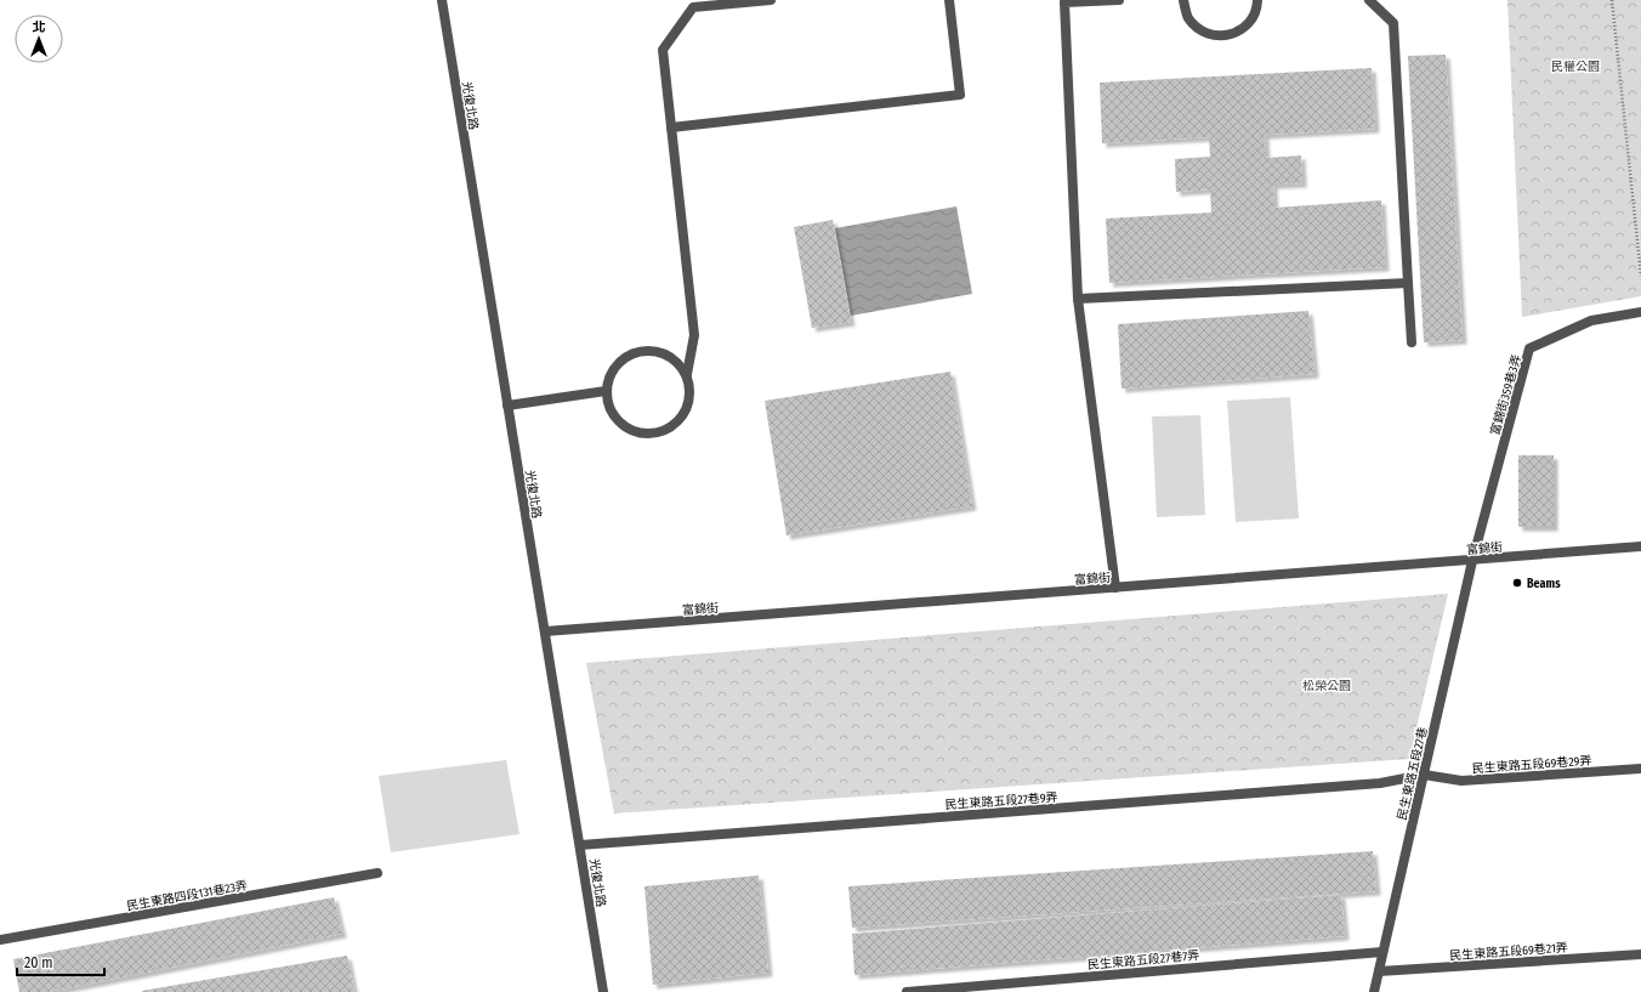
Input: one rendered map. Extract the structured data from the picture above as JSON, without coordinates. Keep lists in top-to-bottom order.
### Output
{
  "streets": {
    "street": [
      "光復北路",
      "富錦街359巷3弄",
      "富錦街",
      "民生東路五段69巷29弄",
      "民生東路五段27巷",
      "民生東路五段27巷9弄",
      "民生東路四段131巷23弄",
      "民生東路五段69巷21弄",
      "民生東路五段27巷7弄"
    ]
  },
  "crossings": [
    ["光復北路", "富錦街"],
    ["光復北路", "民生東路五段27巷9弄"],
    ["富錦街359巷3弄", "富錦街"],
    ["富錦街359巷3弄", "民生東路五段27巷"],
    ["富錦街", "民生東路五段27巷"],
    ["民生東路五段69巷29弄", "民生東路五段27巷"],
    ["民生東路五段69巷29弄", "民生東路五段27巷9弄"],
    ["民生東路五段27巷", "民生東路五段27巷9弄"],
    ["民生東路五段27巷", "民生東路五段69巷21弄"],
    ["民生東路五段27巷", "民生東路五段27巷7弄"]
  ],
  "parks": ["民權公園", "松榮公園"],
  "places": ["Beams"],
  "scale_bar": "20 m",
  "north": "top"
}
